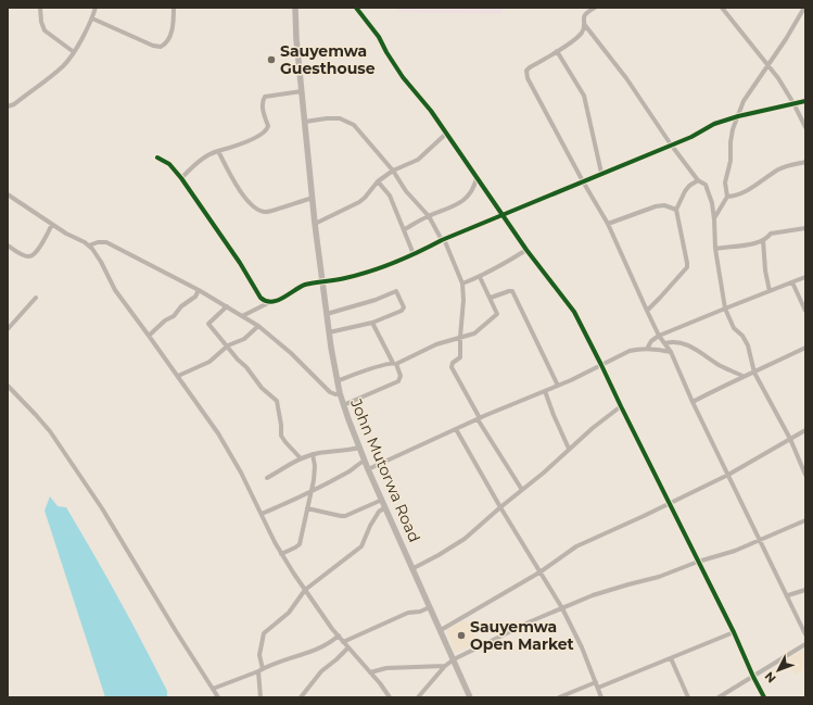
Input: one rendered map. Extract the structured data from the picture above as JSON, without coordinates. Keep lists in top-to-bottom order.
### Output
{
  "streets": {
    "street": ["John Mutorwa Road"]
  },
  "places": ["Sauyemwa Guesthouse", "Sauyemwa Open Market"],
  "north": "bottom left"
}
